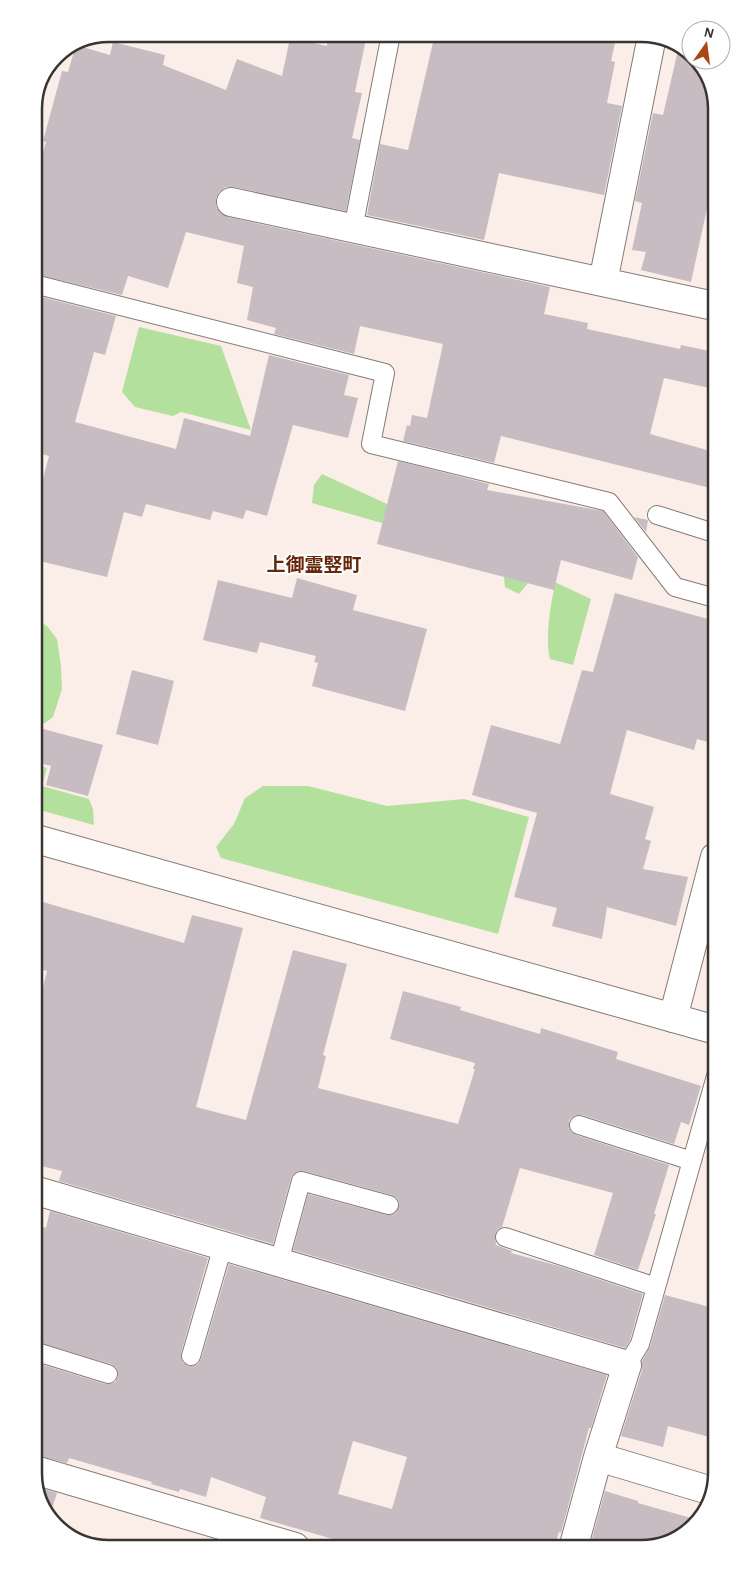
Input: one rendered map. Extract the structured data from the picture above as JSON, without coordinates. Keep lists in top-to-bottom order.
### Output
{
  "districts": ["上御霊竪町"],
  "north": "top"
}
